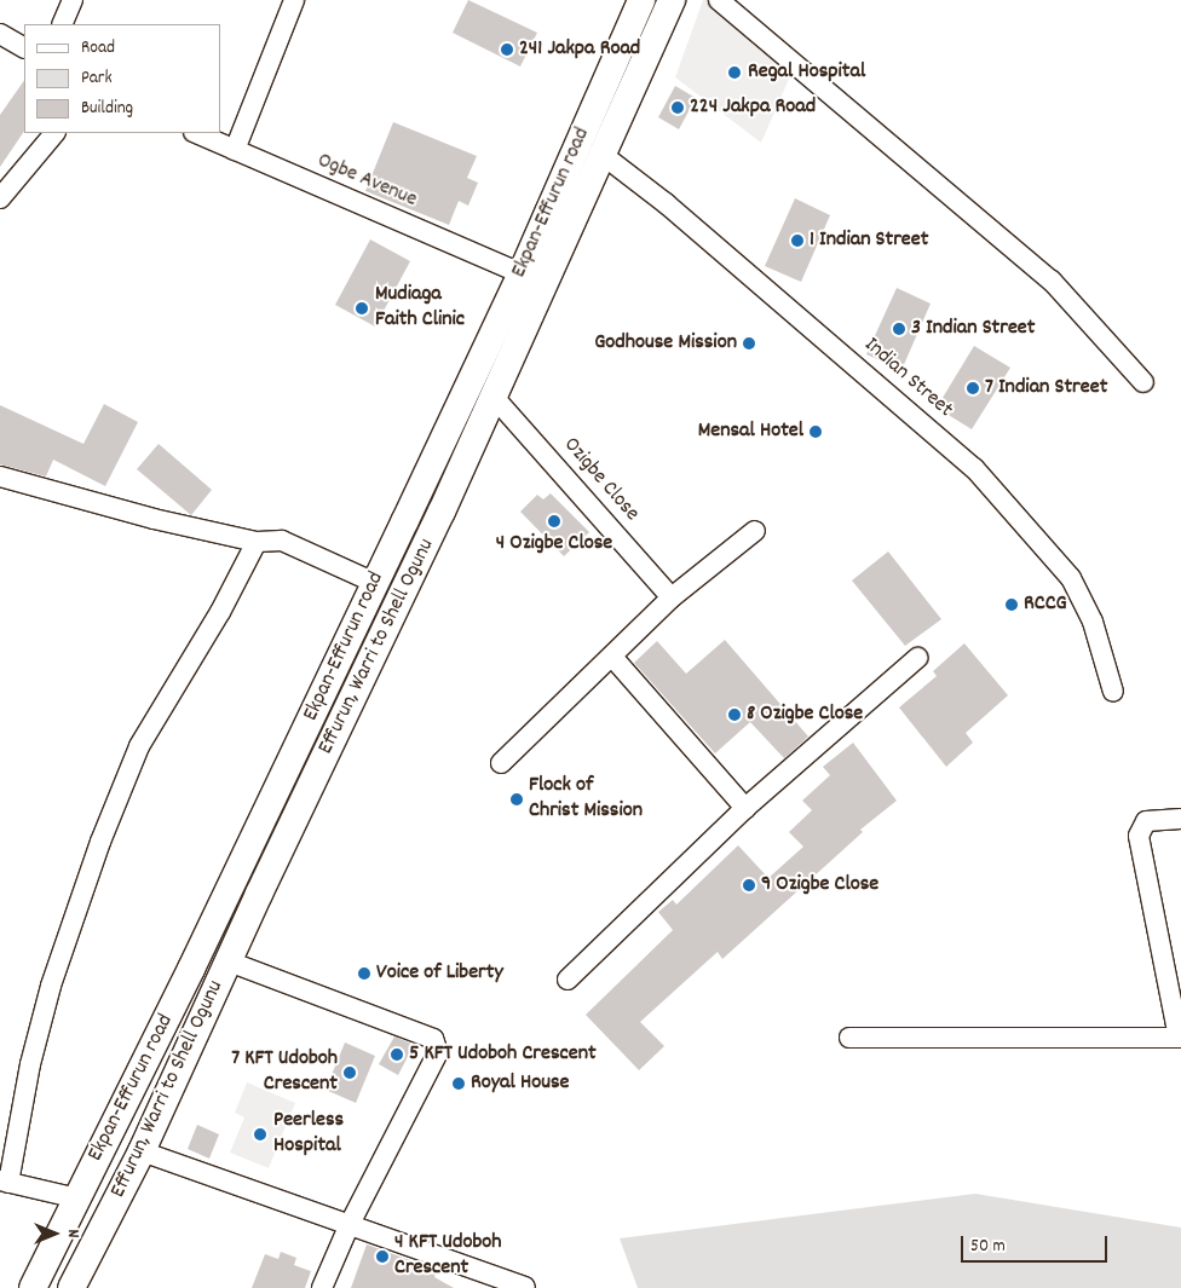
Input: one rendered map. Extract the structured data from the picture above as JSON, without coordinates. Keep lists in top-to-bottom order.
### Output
{
  "streets": {
    "main road": ["Ekpan-Effurun road", "Effurun, Warri to Shell Ogunu"],
    "street": ["Ogbe Avenue", "Indian Street", "Ozigbe Close"]
  },
  "crossings": [
    ["Ogbe Avenue", "Ekpan-Effurun road"],
    ["Indian Street", "Effurun, Warri to Shell Ogunu"],
    ["Ozigbe Close", "Effurun, Warri to Shell Ogunu"]
  ],
  "places": [
    "241 Jakpa Road",
    "Regal Hospital",
    "224 Jakpa Road",
    "1 Indian Street",
    "Mudiaga Faith Clinic",
    "3 Indian Street",
    "Godhouse Mission",
    "7 Indian Street",
    "Mensal Hotel",
    "4 Ozigbe Close",
    "RCCG",
    "8 Ozigbe Close",
    "Flock of Christ Mission",
    "9 Ozigbe Close",
    "Voice of Liberty",
    "5 KFT Udoboh Crescent",
    "7 KFT Udoboh Crescent",
    "Royal House",
    "Peerless Hospital",
    "4 KFT Udoboh Crescent"
  ],
  "legend": ["Road", "Park", "Building"],
  "scale_bar": "50 m",
  "north": "right"
}
